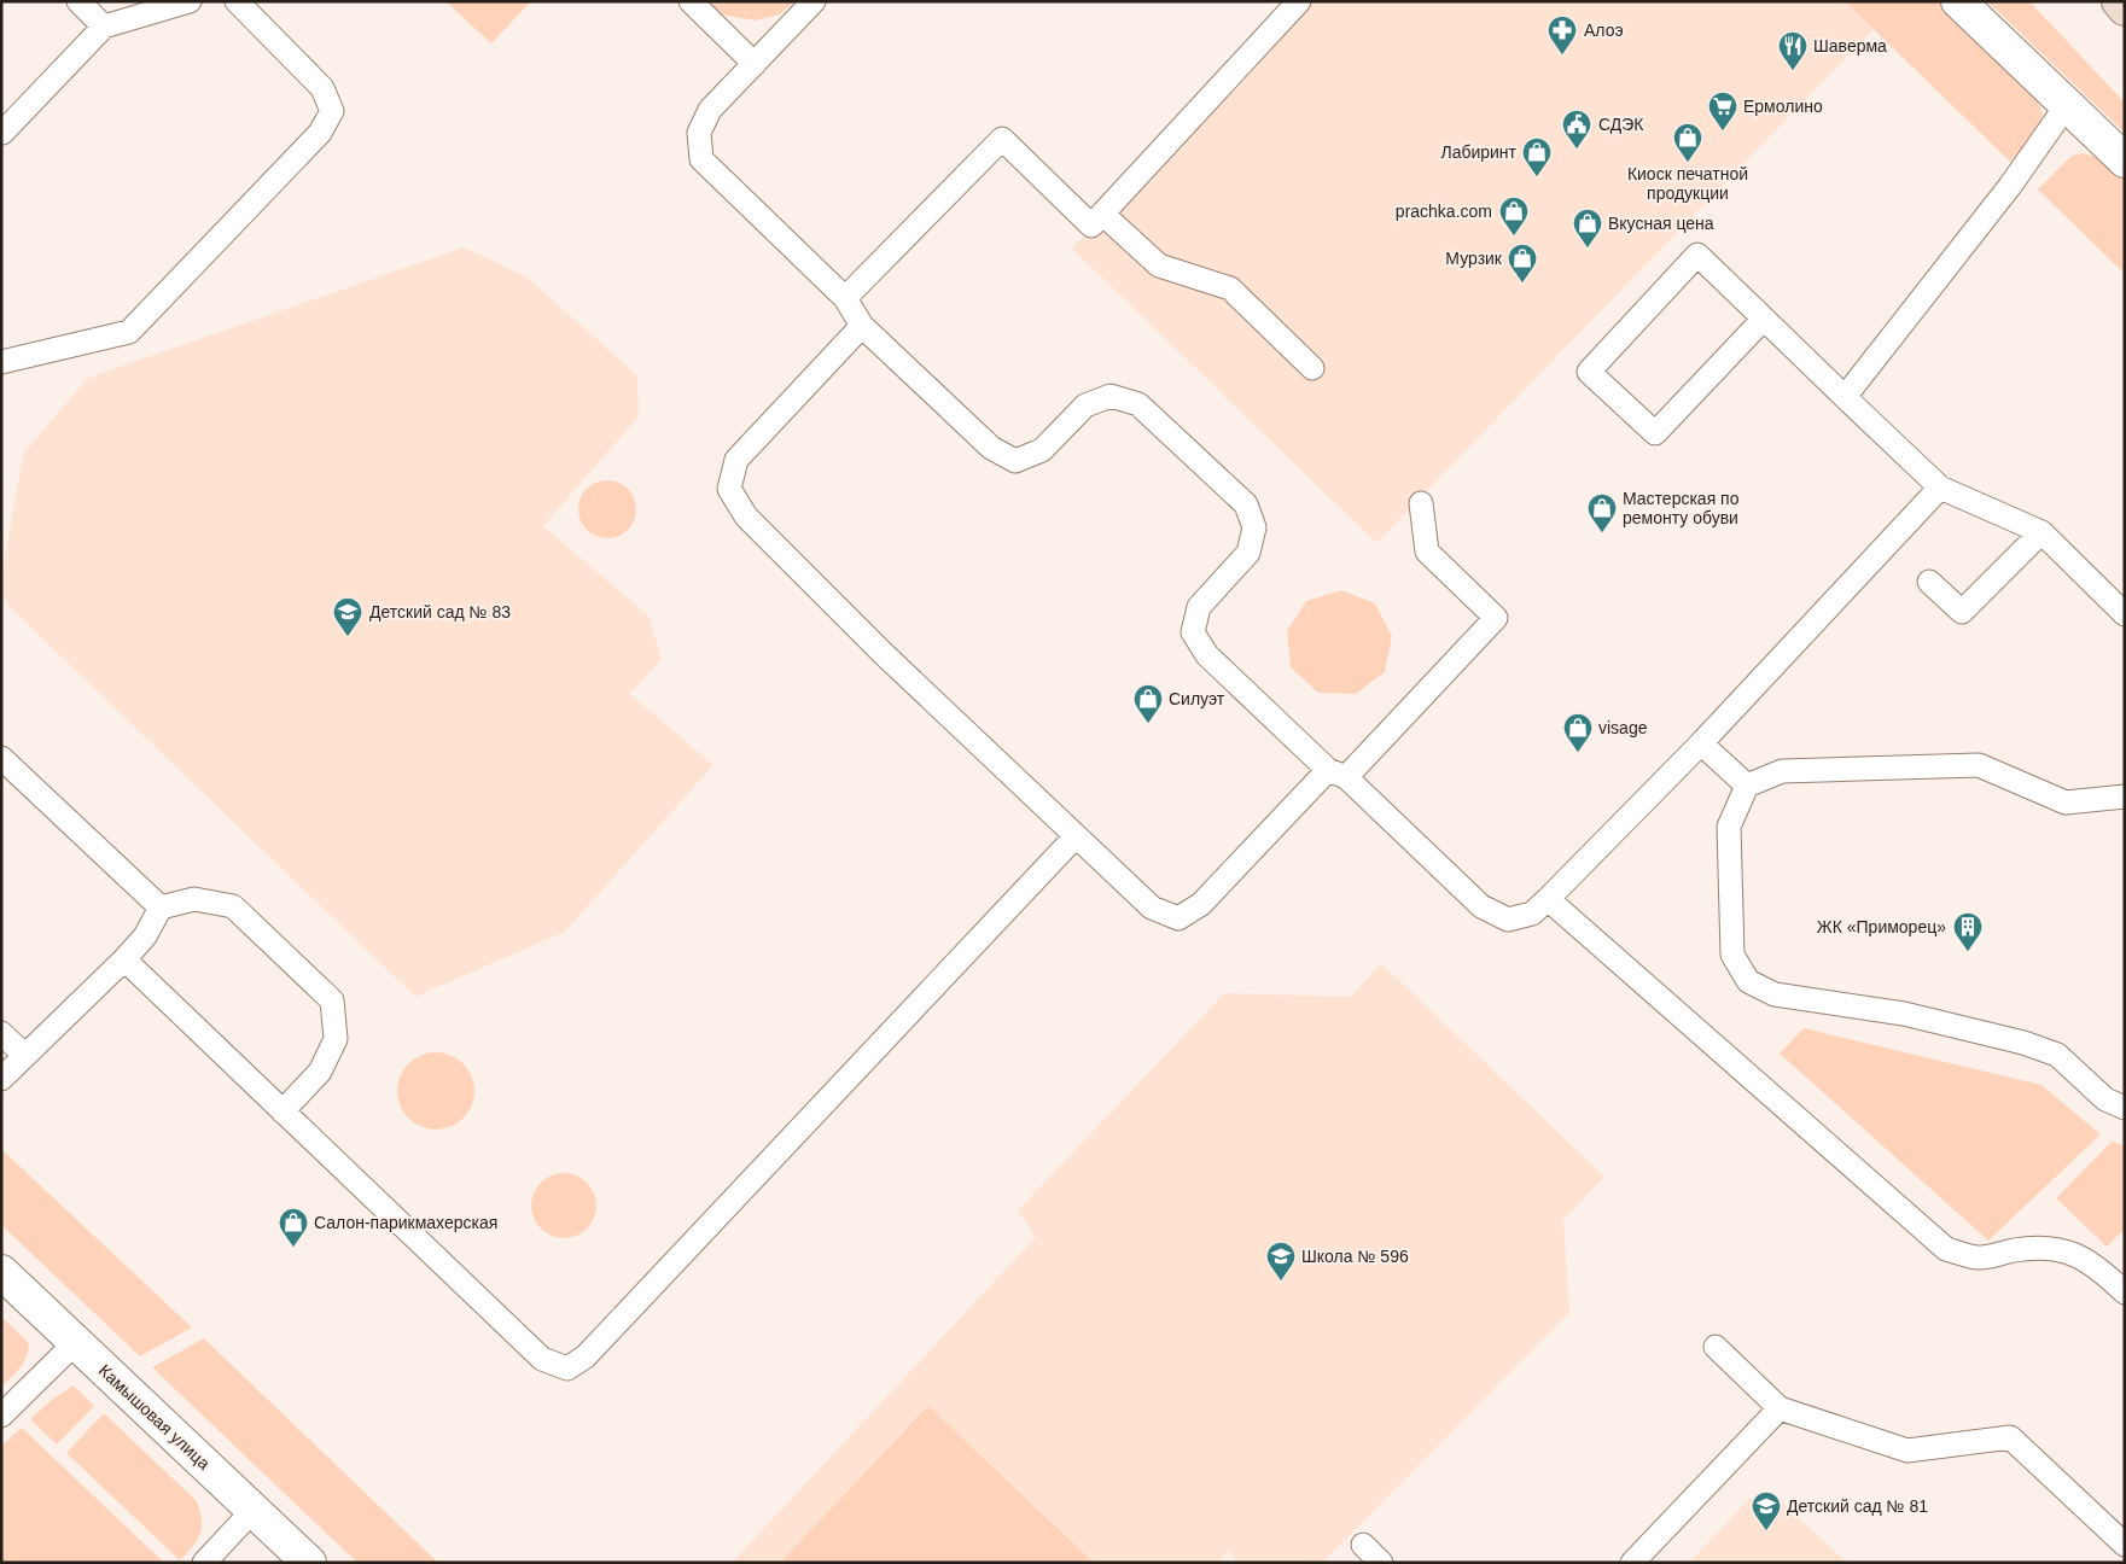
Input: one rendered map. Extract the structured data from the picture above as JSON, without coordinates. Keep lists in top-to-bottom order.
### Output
{
  "streets": {
    "street": ["Камышовая улица"]
  },
  "places": {
    "pharmacy": ["Алоэ"],
    "restaurant": ["Шаверма"],
    "supermarket": ["Ермолино"],
    "public building": ["СДЭК"],
    "shop": [
      "Киоск печатной продукции",
      "Лабиринт",
      "prachka.com",
      "Вкусная цена",
      "Мурзик",
      "Мастерская по ремонту обуви",
      "Силуэт",
      "visage",
      "Салон-парикмахерская"
    ],
    "school or university": ["Детский сад № 83", "Школа № 596", "Детский сад № 81"],
    "building": ["ЖК «Приморец»"]
  }
}
